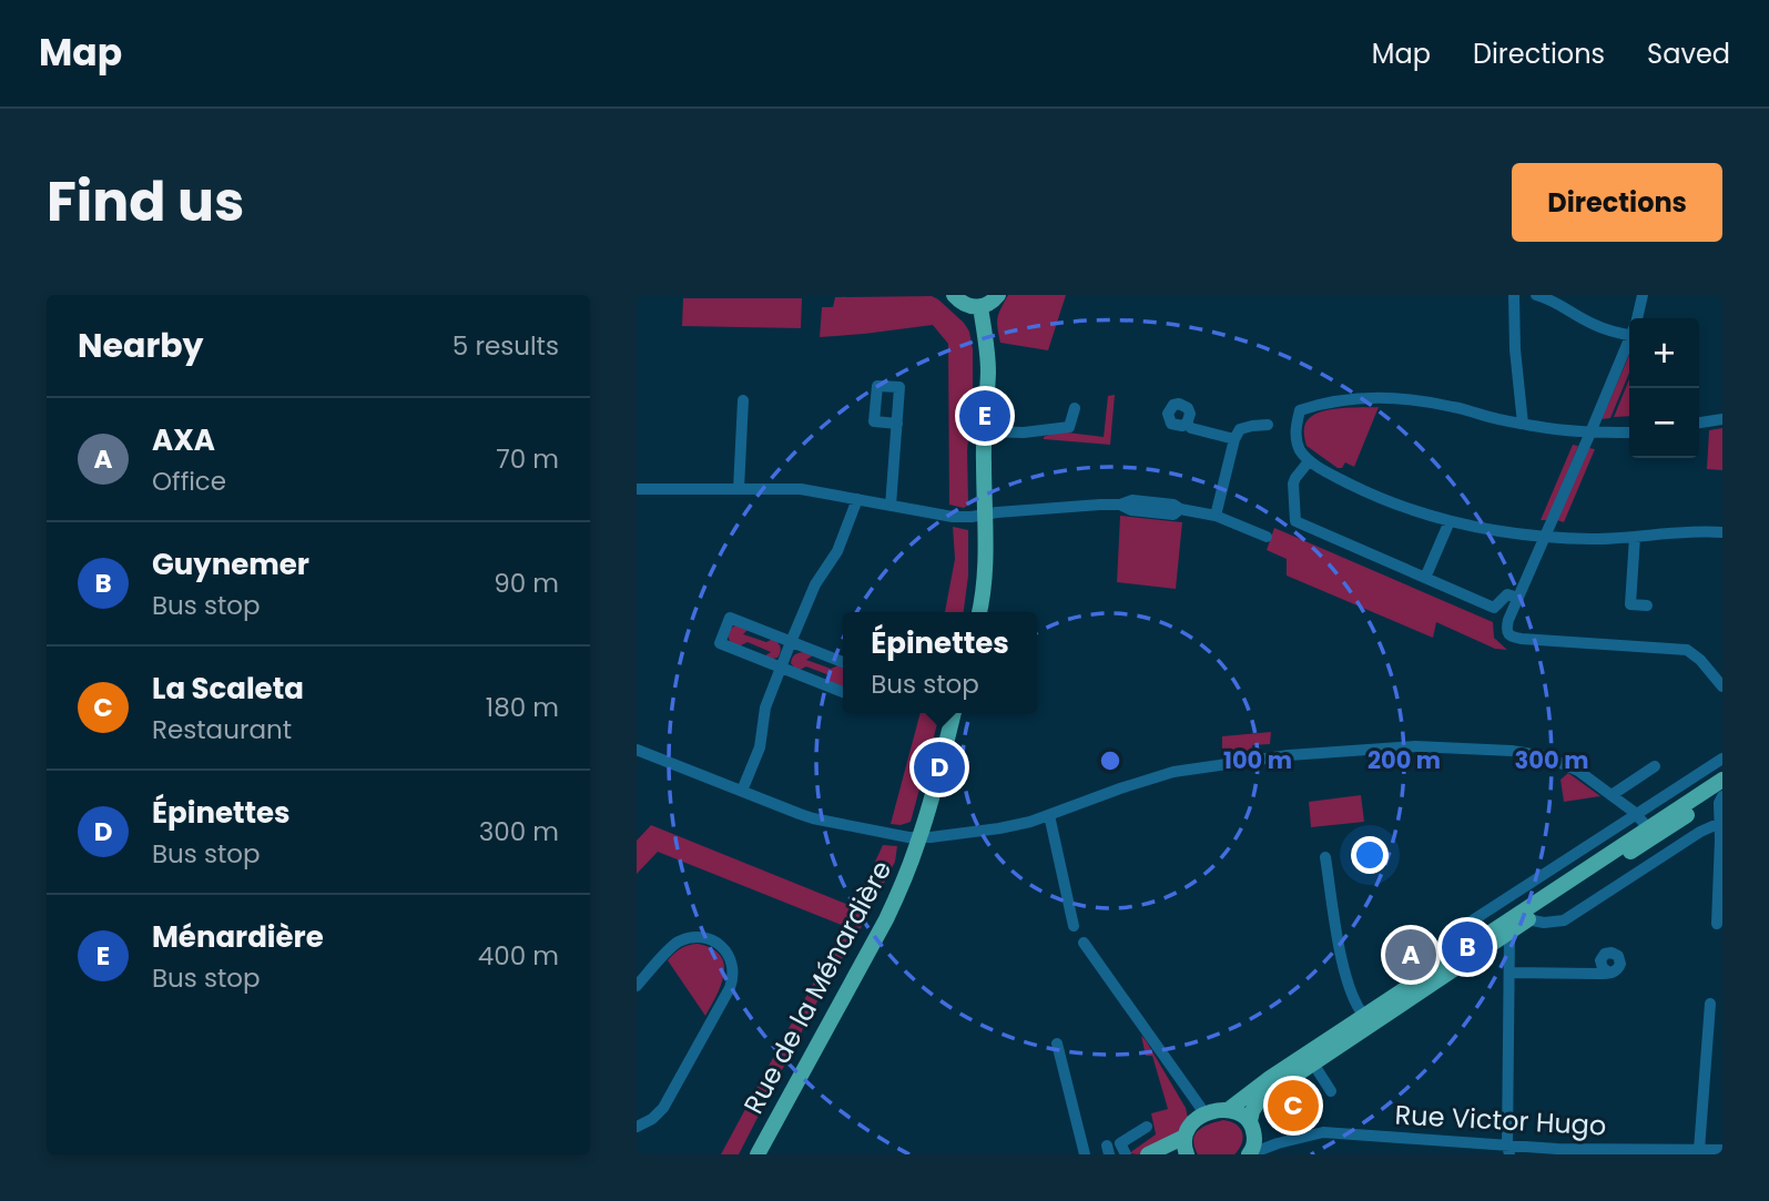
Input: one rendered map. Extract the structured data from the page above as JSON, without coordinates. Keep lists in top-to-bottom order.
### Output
{
  "streets": {
    "main road": ["Rue de la Ménardière"],
    "street": ["Rue Victor Hugo"]
  },
  "page": {
    "header": "Map",
    "nav": ["Map", "Directions", "Saved"],
    "title": "Find us",
    "buttons": "Directions",
    "heading": ["Nearby", "5 results"],
    "map_buttons": ["+", "−"],
    "pins": [
      "E",
      "D",
      "B",
      "A",
      "C"
    ],
    "list": [
      {
        "mark": "A",
        "name": "AXA",
        "note": "Office",
        "value": "70 m"
      },
      {
        "mark": "B",
        "name": "Guynemer",
        "note": "Bus stop",
        "value": "90 m"
      },
      {
        "mark": "C",
        "name": "La Scaleta",
        "note": "Restaurant",
        "value": "180 m"
      },
      {
        "mark": "D",
        "name": "Épinettes",
        "note": "Bus stop",
        "value": "300 m"
      },
      {
        "mark": "E",
        "name": "Ménardière",
        "note": "Bus stop",
        "value": "400 m"
      }
    ],
    "popup": ["Épinettes", "Bus stop"]
  },
  "rings": ["100 m", "200 m", "300 m"]
}
